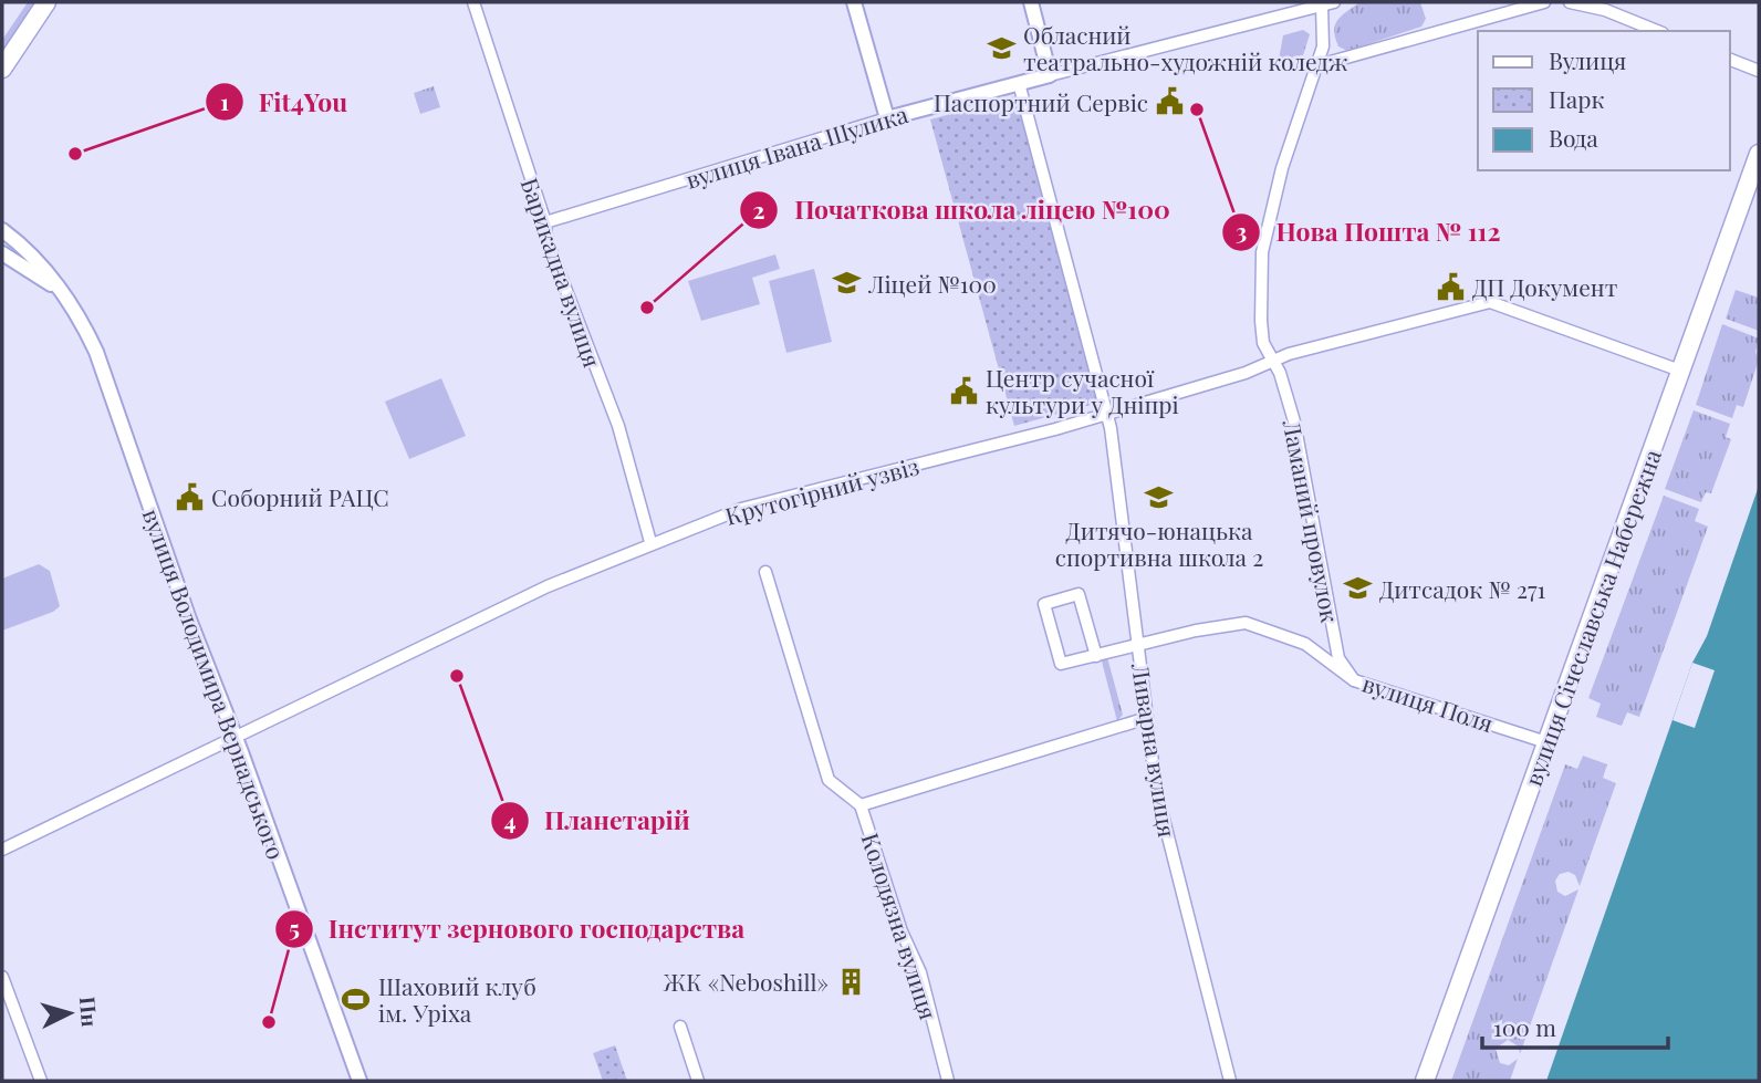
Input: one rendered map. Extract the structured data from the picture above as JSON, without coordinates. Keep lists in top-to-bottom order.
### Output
{
  "streets": {
    "main road": ["вулиця Січеславська Набережна"],
    "street": [
      "вулиця Івана Шулика",
      "Барикадна вулиця",
      "Крутогірний узвіз",
      "Ламаний провулок",
      "вулиця Володимира Вернадського",
      "вулиця Поля",
      "Ливарна вулиця",
      "Колодязна вулиця"
    ]
  },
  "crossings": [
    ["вулиця Івана Шулика", "Барикадна вулиця"],
    ["вулиця Івана Шулика", "Ливарна вулиця"],
    ["Барикадна вулиця", "Крутогірний узвіз"],
    ["Крутогірний узвіз", "Ламаний провулок"],
    ["Крутогірний узвіз", "вулиця Січеславська Набережна"],
    ["Крутогірний узвіз", "вулиця Володимира Вернадського"],
    ["Крутогірний узвіз", "Ливарна вулиця"],
    ["Ламаний провулок", "вулиця Поля"],
    ["вулиця Січеславська Набережна", "вулиця Поля"],
    ["вулиця Поля", "Ливарна вулиця"]
  ],
  "places": {
    "school or university": [
      "Обласний театрально-художній коледж",
      "Ліцей №100",
      "Дитячо-юнацька спортивна школа 2",
      "Дитсадок № 271"
    ],
    "public building": [
      "Паспортний Сервіс",
      "ДП Документ",
      "Центр сучасної культури у Дніпрі",
      "Соборний РАЦС"
    ],
    "other": [
      "Нова Пошта № 112",
      "Fit4You",
      "Початкова школа ліцею №100",
      "Планетарій",
      "Інститут зернового господарства"
    ],
    "building": ["ЖК «Neboshill»"],
    "sports": ["Шаховий клуб ім. Уріха"]
  },
  "legend": ["Вулиця", "Парк", "Вода"],
  "scale_bar": "100 m",
  "north": "right"
}
